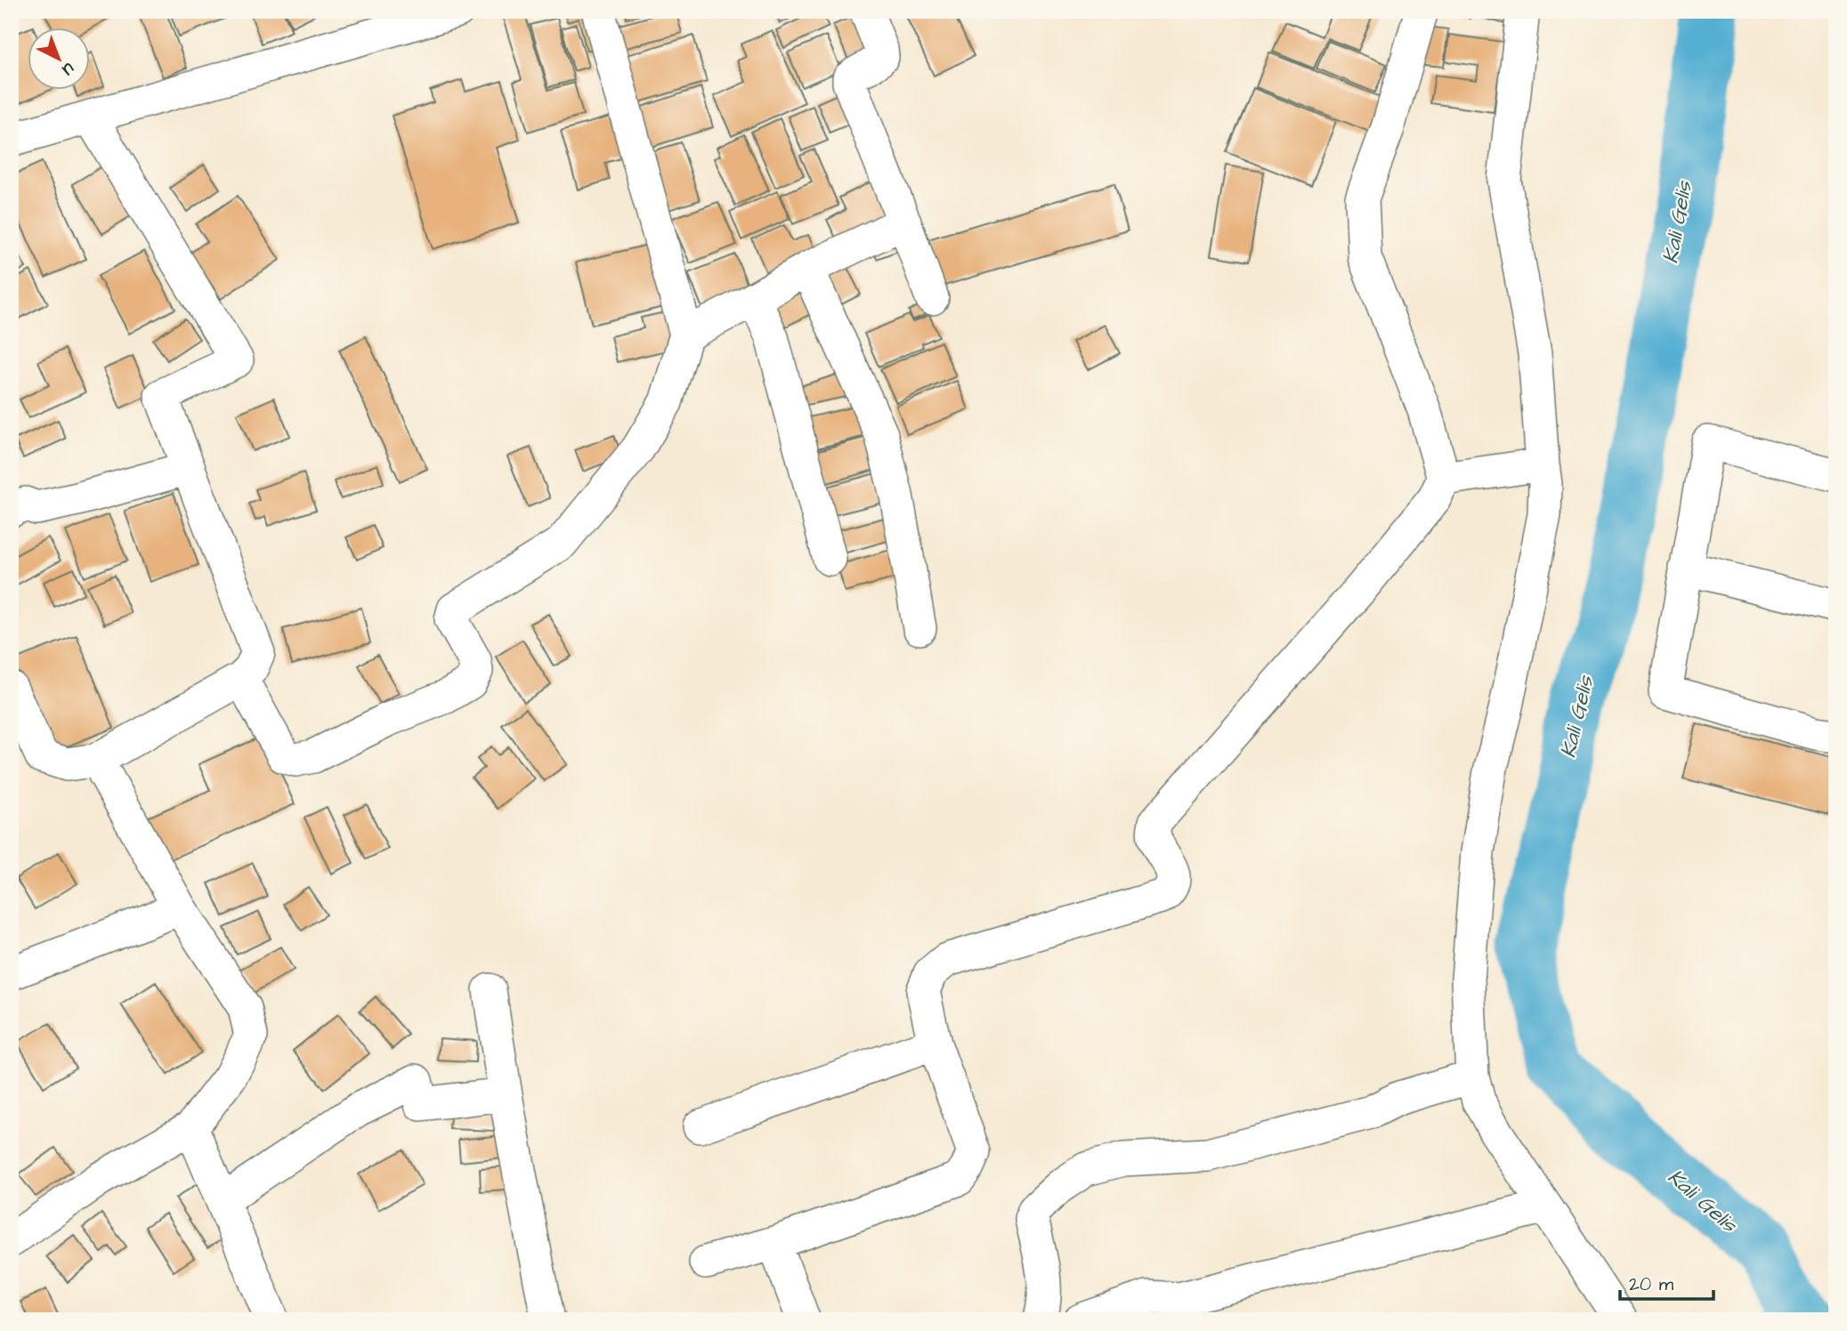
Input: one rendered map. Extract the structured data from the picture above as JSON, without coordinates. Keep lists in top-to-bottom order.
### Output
{
  "water": ["Kali Gelis"],
  "scale_bar": "20 m",
  "north": "bottom right"
}
